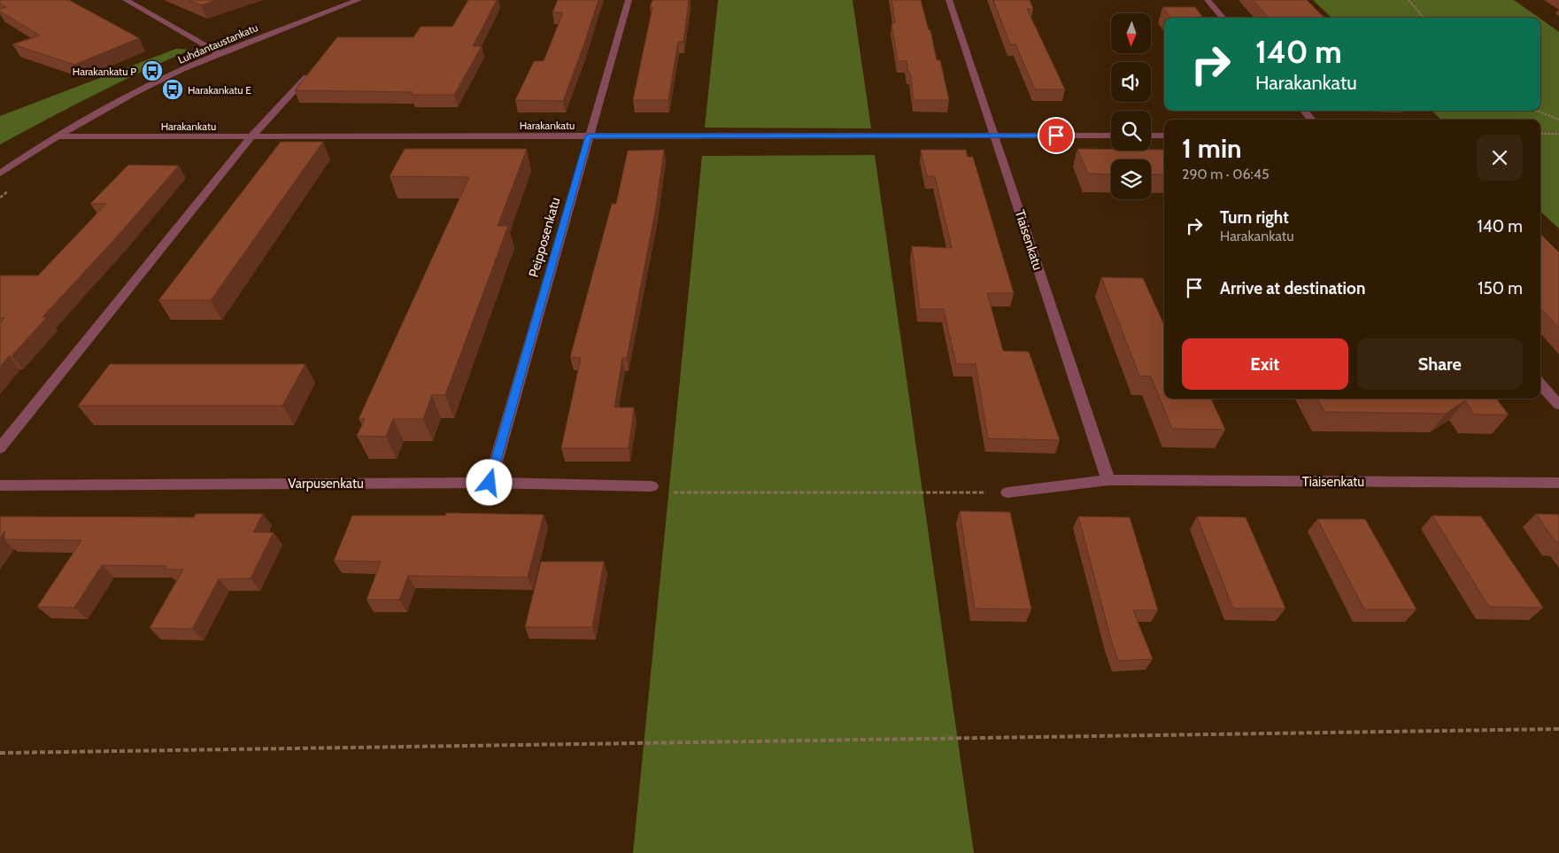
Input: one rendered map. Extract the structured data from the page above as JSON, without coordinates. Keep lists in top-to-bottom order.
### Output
{
  "streets": {
    "street": [
      "Luhdantaustankatu",
      "Harakankatu",
      "Peipposenkatu",
      "Tiaisenkatu",
      "Varpusenkatu"
    ]
  },
  "crossings": [
    ["Luhdantaustankatu", "Harakankatu"],
    ["Harakankatu", "Peipposenkatu"],
    ["Harakankatu", "Tiaisenkatu"],
    ["Peipposenkatu", "Varpusenkatu"]
  ],
  "places": {
    "bus stop": ["Harakankatu P", "Harakankatu E"]
  },
  "north": "bottom",
  "page": {
    "turn": ["140 m", "Harakankatu"],
    "heading": ["1 min", "290 m · 06:45"],
    "list": [
      {
        "name": "Turn right",
        "note": "Harakankatu",
        "value": "140 m"
      },
      {
        "name": "Arrive at destination",
        "value": "150 m"
      }
    ],
    "buttons": ["Exit", "Share"]
  }
}
